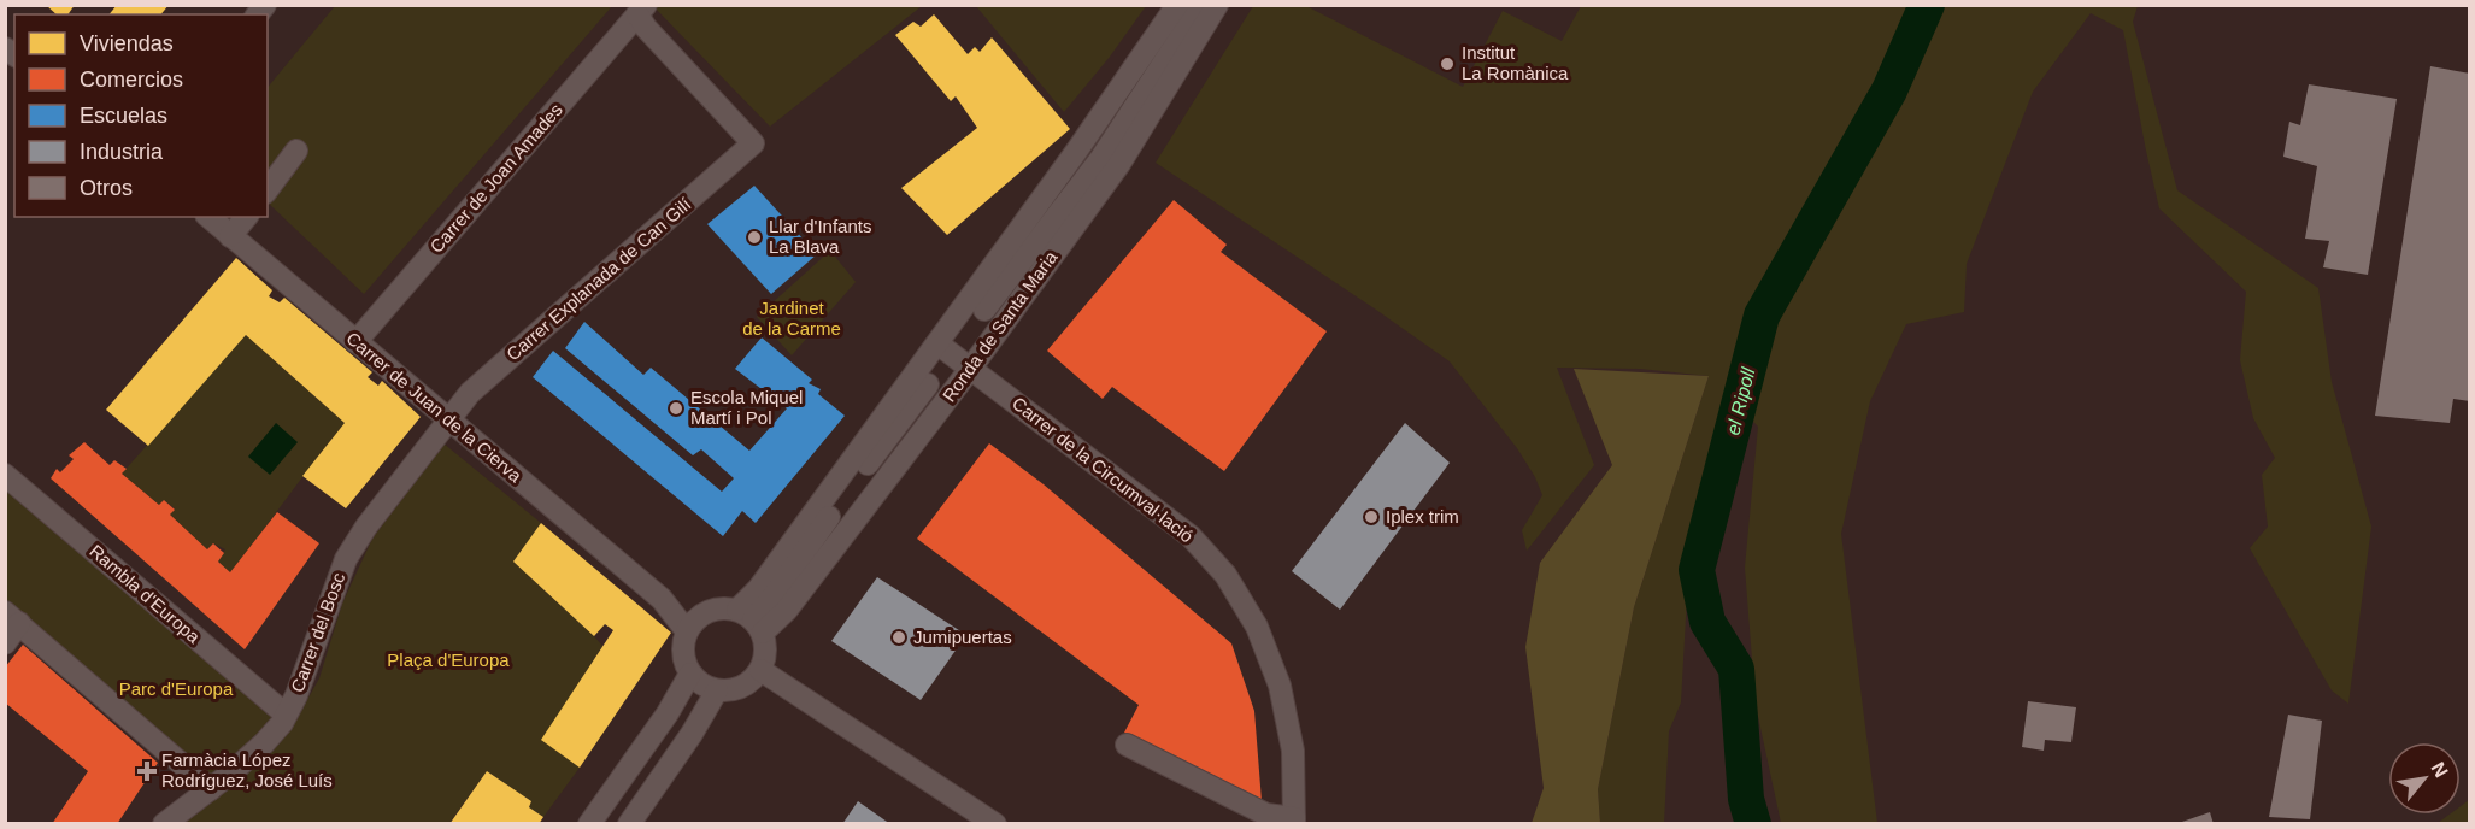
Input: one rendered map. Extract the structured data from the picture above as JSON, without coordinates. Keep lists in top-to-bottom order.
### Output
{
  "streets": {
    "street": [
      "Carrer de Joan Amades",
      "Carrer Explanada de Can Gilí",
      "Ronda de Santa Maria",
      "Carrer de Juan de la Cierva",
      "Carrer de la Circumval·lació",
      "Rambla d'Europa",
      "Carrer del Bosc"
    ]
  },
  "crossings": [
    ["Carrer de Joan Amades", "Carrer Explanada de Can Gilí"],
    ["Carrer de Joan Amades", "Carrer de Juan de la Cierva"],
    ["Carrer Explanada de Can Gilí", "Carrer de Juan de la Cierva"],
    ["Carrer Explanada de Can Gilí", "Carrer del Bosc"],
    ["Ronda de Santa Maria", "Carrer de Juan de la Cierva"],
    ["Ronda de Santa Maria", "Carrer de la Circumval·lació"],
    ["Carrer de Juan de la Cierva", "Carrer del Bosc"],
    ["Rambla d'Europa", "Carrer del Bosc"]
  ],
  "water": ["el Ripoll"],
  "parks": ["Jardinet de la Carme", "Plaça d'Europa", "Parc d'Europa"],
  "places": {
    "other": [
      "Institut La Romànica",
      "Llar d'Infants La Blava",
      "Escola Miquel Martí i Pol",
      "Iplex trim",
      "Jumipuertas"
    ],
    "health": ["Farmàcia López Rodríguez, José Luís"]
  },
  "legend": [
    "Viviendas",
    "Comercios",
    "Escuelas",
    "Industria",
    "Otros"
  ],
  "north": "top right"
}
